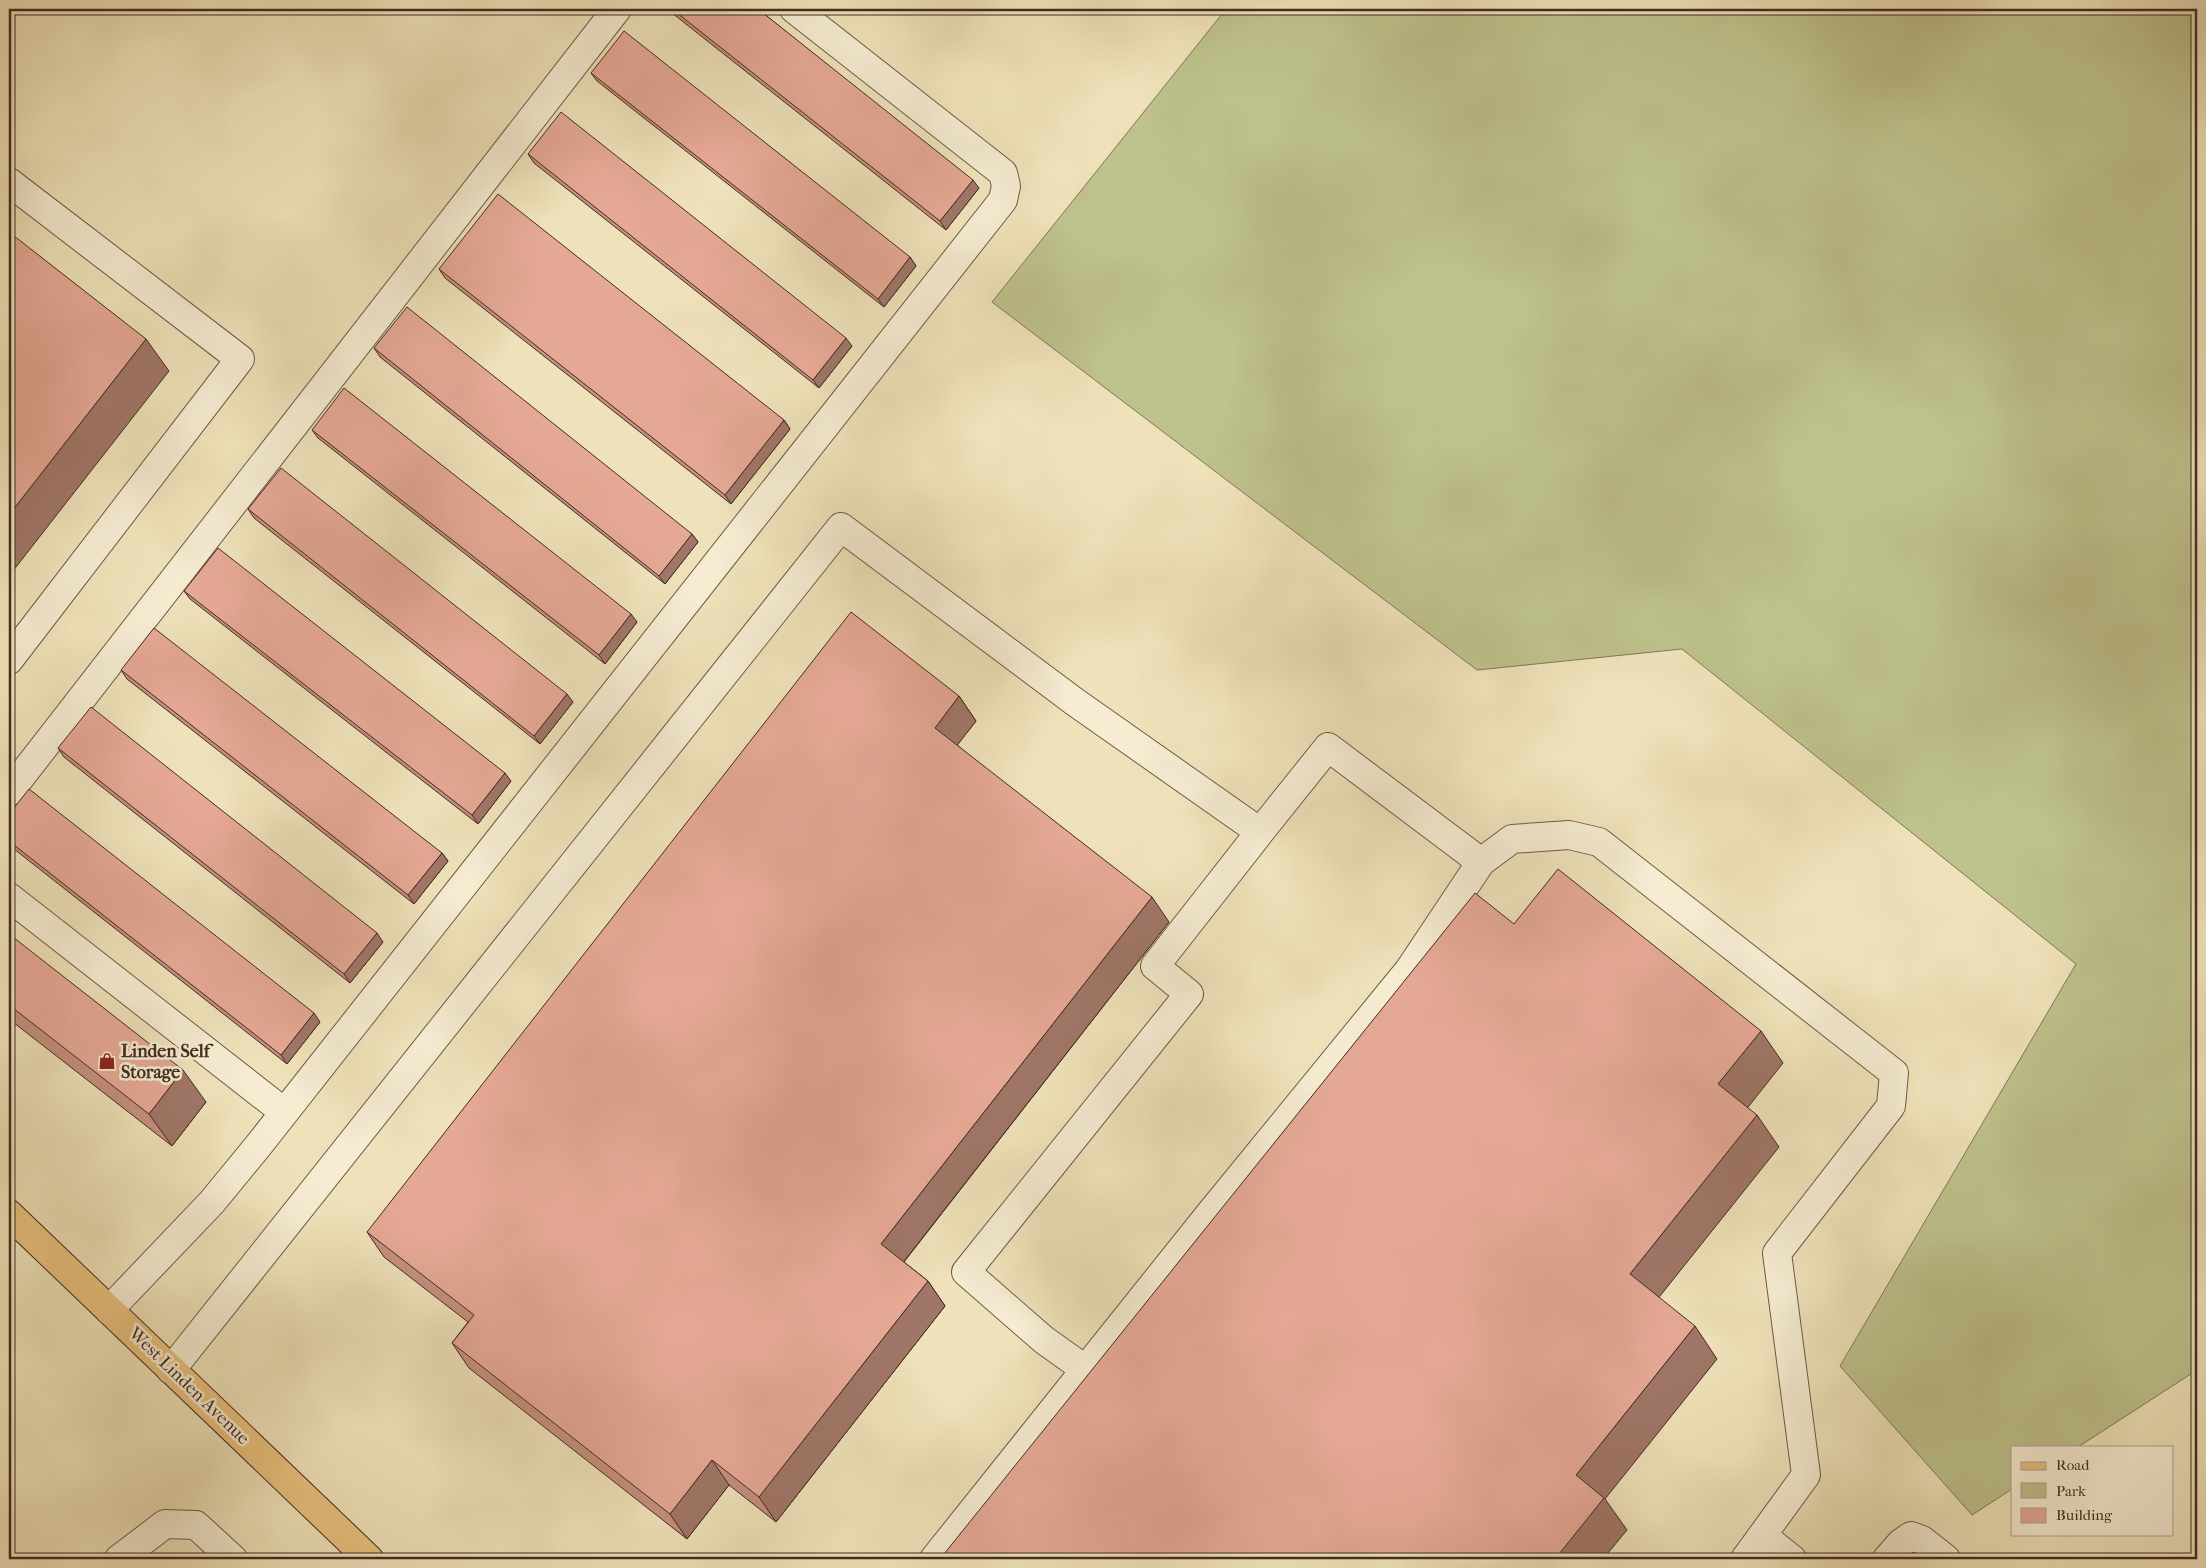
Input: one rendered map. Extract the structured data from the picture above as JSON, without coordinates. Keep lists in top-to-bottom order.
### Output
{
  "streets": {
    "main road": ["West Linden Avenue"]
  },
  "places": {
    "shop": ["Linden Self Storage"]
  },
  "legend": ["Road", "Park", "Building"]
}
